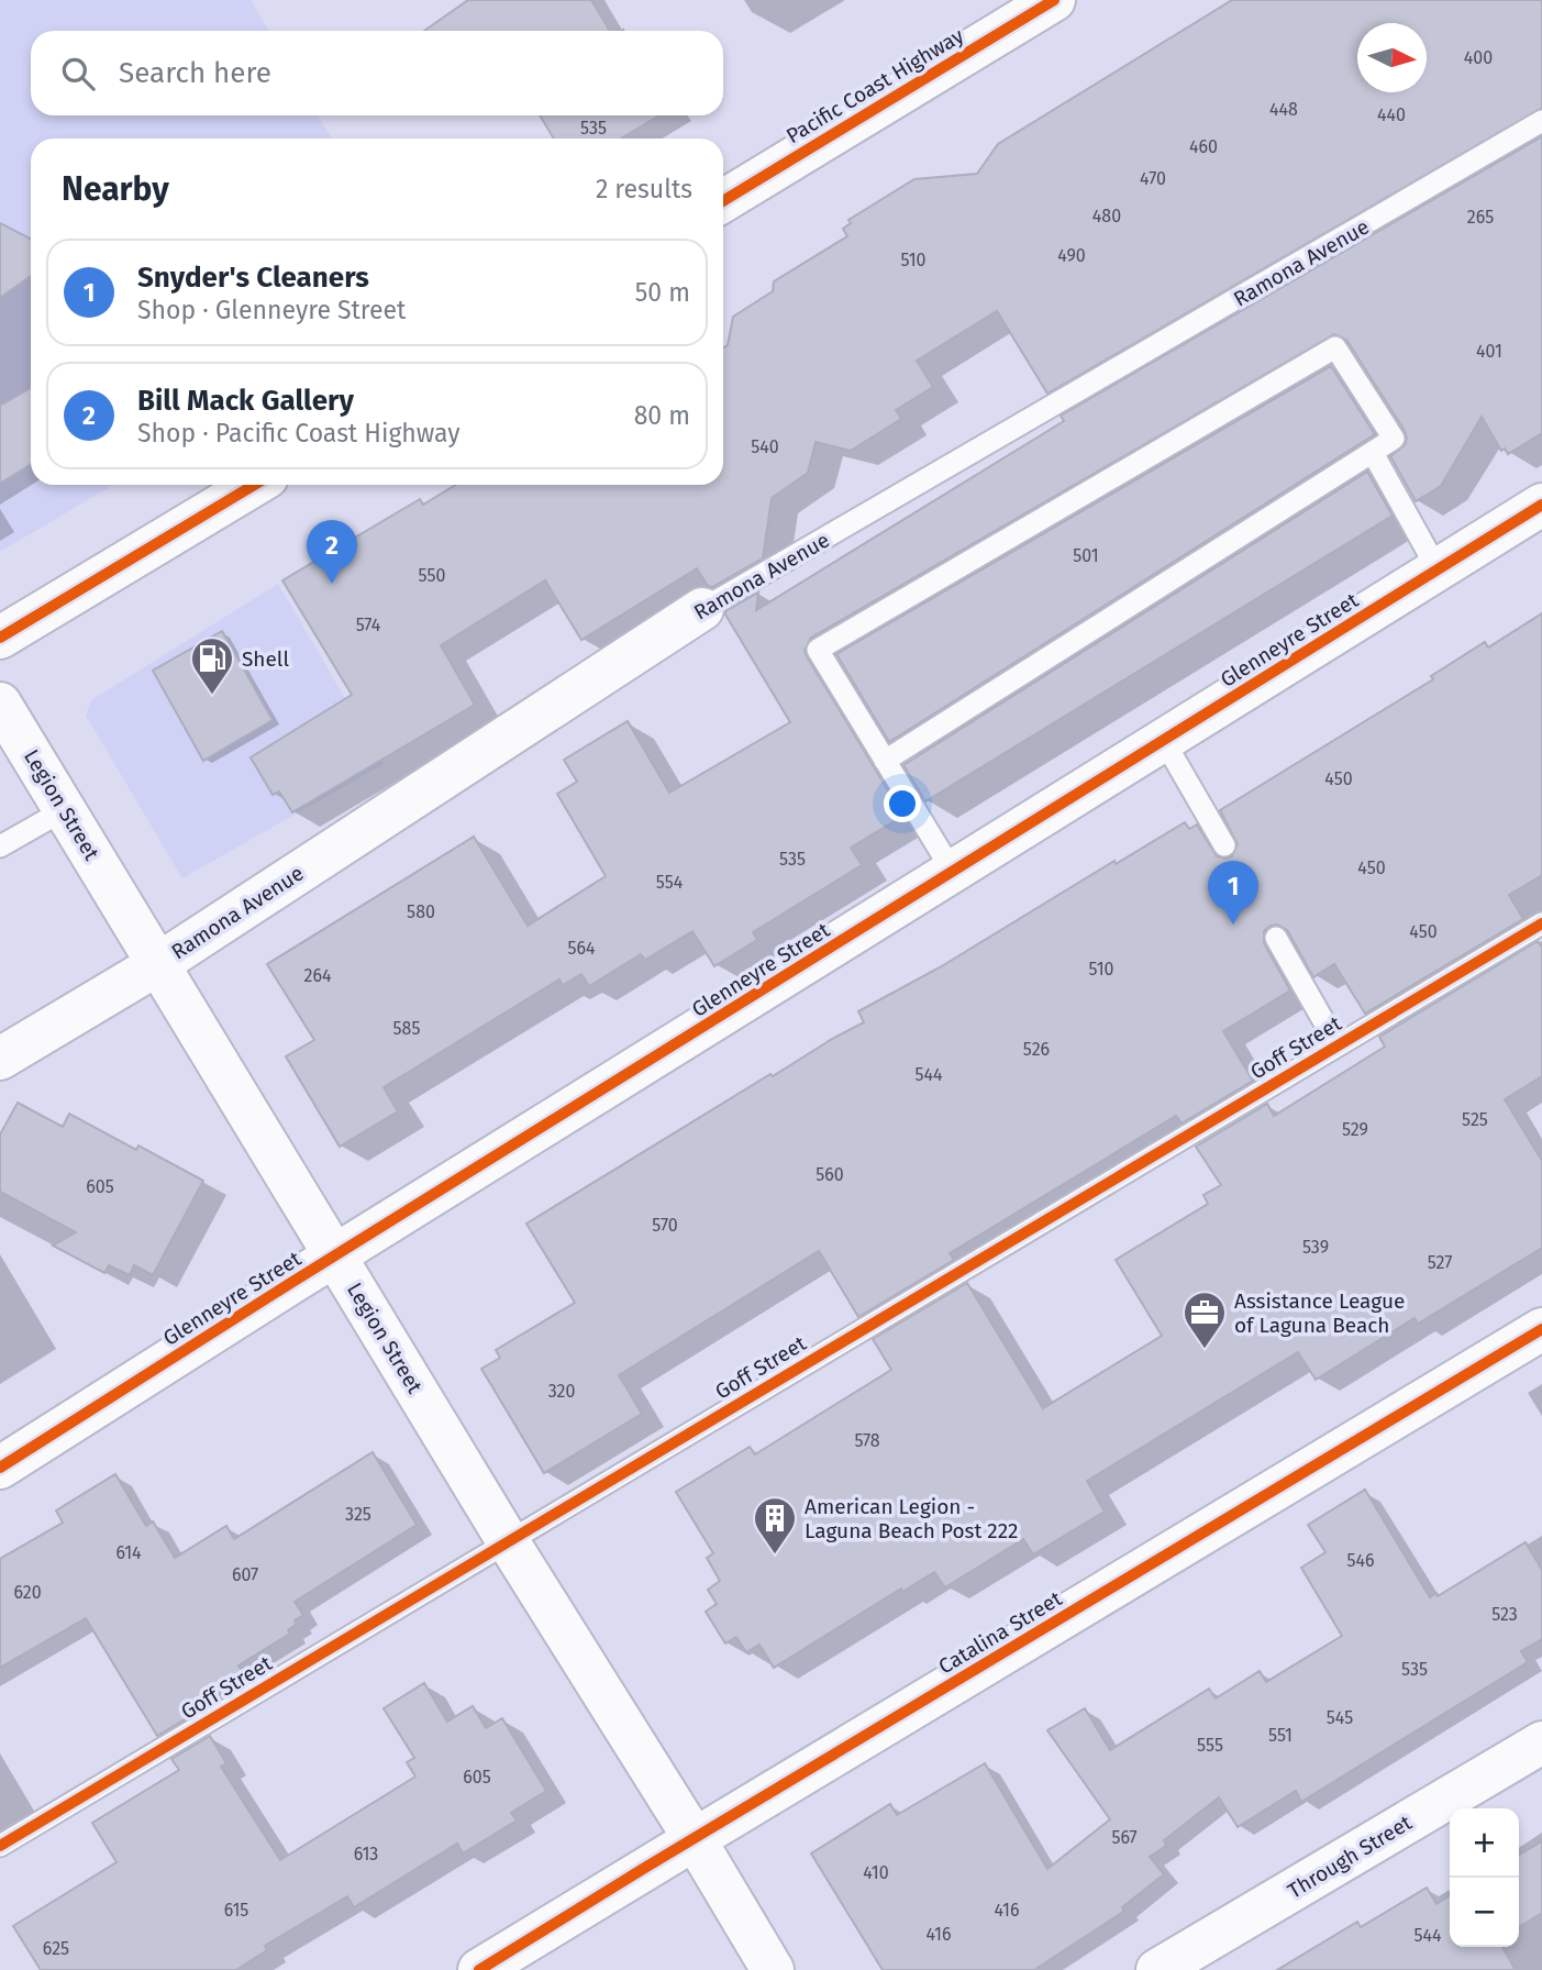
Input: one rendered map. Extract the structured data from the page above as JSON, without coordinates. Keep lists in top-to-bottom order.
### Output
{
  "streets": {
    "main road": [
      "Pacific Coast Highway",
      "Ramona Avenue",
      "Glenneyre Street",
      "Legion Street",
      "Catalina Street",
      "Through Street"
    ],
    "lane": ["Goff Street"]
  },
  "crossings": [
    ["Ramona Avenue", "Legion Street"],
    ["Glenneyre Street", "Legion Street"],
    ["Legion Street", "Goff Street"],
    ["Legion Street", "Catalina Street"]
  ],
  "places": {
    "fuel station": ["Shell"],
    "office": ["Assistance League of Laguna Beach"],
    "building": ["American Legion - Laguna Beach Post 222"]
  },
  "house_numbers": [
    "400",
    "448",
    "440",
    "535",
    "460",
    "470",
    "480",
    "265",
    "490",
    "510",
    "401",
    "540",
    "501",
    "550",
    "574",
    "450",
    "535",
    "450",
    "554",
    "580",
    "450",
    "564",
    "510",
    "264",
    "585",
    "526",
    "544",
    "525",
    "529",
    "560",
    "605",
    "570",
    "539",
    "527",
    "320",
    "578",
    "325",
    "614",
    "546",
    "607",
    "620",
    "523",
    "535",
    "545",
    "551",
    "555",
    "605",
    "567",
    "613",
    "410",
    "615",
    "416",
    "416",
    "544",
    "625"
  ],
  "north": "right",
  "page": {
    "search": "Search here",
    "heading": ["Nearby", "2 results"],
    "list": [
      {
        "mark": "1",
        "name": "Snyder's Cleaners",
        "note": "Shop · Glenneyre Street",
        "value": "50 m"
      },
      {
        "mark": "2",
        "name": "Bill Mack Gallery",
        "note": "Shop · Pacific Coast Highway",
        "value": "80 m"
      }
    ],
    "pins": ["2", "1"],
    "map_buttons": ["+", "−"]
  }
}
